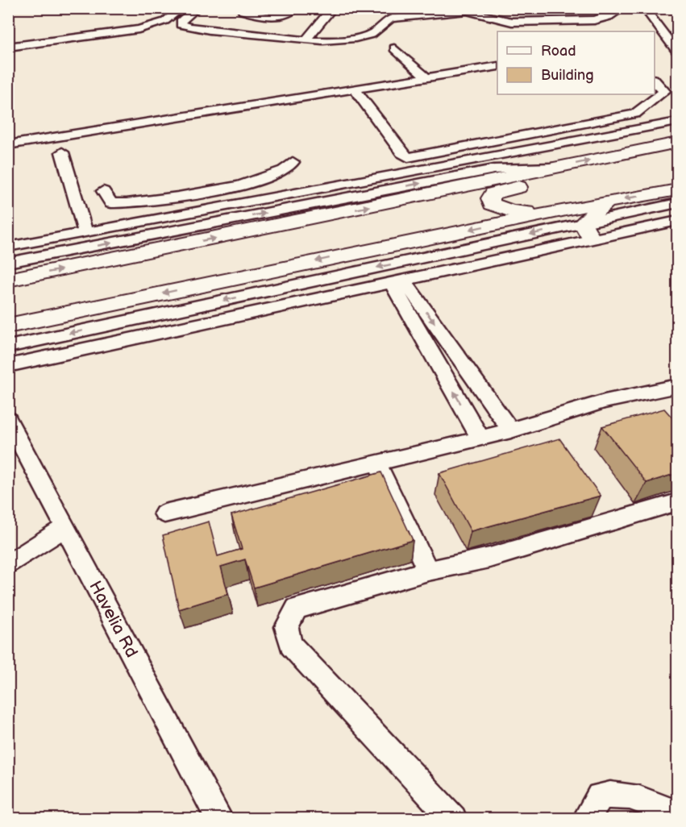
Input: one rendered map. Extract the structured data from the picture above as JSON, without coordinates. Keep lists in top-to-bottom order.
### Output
{
  "streets": {
    "street": ["Havelia Rd"]
  },
  "legend": ["Road", "Building"]
}
